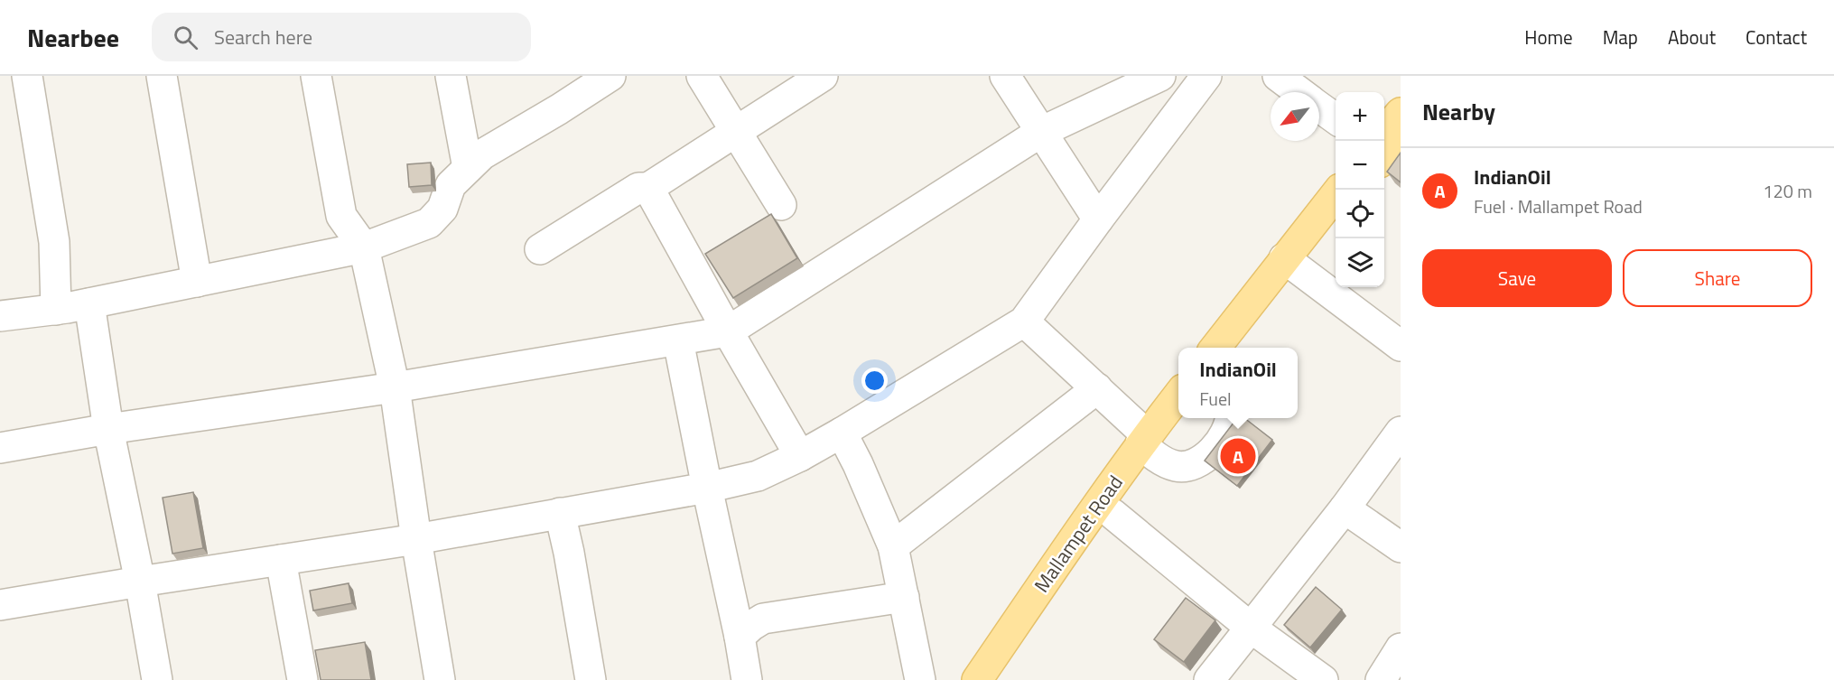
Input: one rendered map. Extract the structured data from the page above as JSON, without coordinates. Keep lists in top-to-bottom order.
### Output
{
  "streets": {
    "main road": ["Mallampet Road"]
  },
  "north": "bottom left",
  "page": {
    "header": "Nearbee",
    "search": "Search here",
    "nav": [
      "Home",
      "Map",
      "About",
      "Contact"
    ],
    "heading": "Nearby",
    "map_buttons": ["+", "−"],
    "list": [
      {
        "mark": "A",
        "name": "IndianOil",
        "note": "Fuel · Mallampet Road",
        "value": "120 m"
      }
    ],
    "buttons": ["Save", "Share"],
    "popup": ["IndianOil", "Fuel"],
    "pins": "A"
  }
}
